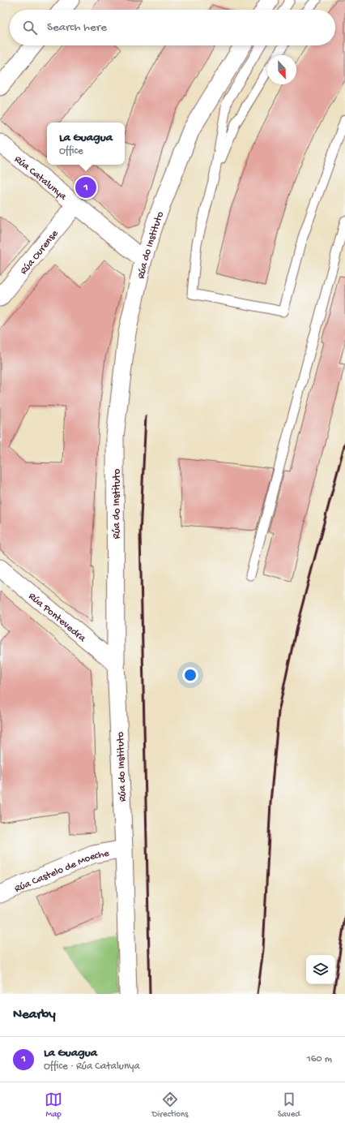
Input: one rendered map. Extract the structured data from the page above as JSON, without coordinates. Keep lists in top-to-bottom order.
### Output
{
  "streets": {
    "street": [
      "Rúa Catalunya",
      "Rúa do Instituto",
      "Rúa Ourense",
      "Rúa Pontevedra",
      "Rúa Castelo de Moeche"
    ]
  },
  "crossings": [
    ["Rúa Catalunya", "Rúa do Instituto"],
    ["Rúa Catalunya", "Rúa Ourense"],
    ["Rúa do Instituto", "Rúa Pontevedra"],
    ["Rúa do Instituto", "Rúa Castelo de Moeche"]
  ],
  "north": "bottom",
  "page": {
    "search": "Search here",
    "popup": ["La Guagua", "Office"],
    "pins": "1",
    "heading": "Nearby",
    "list": [
      {
        "mark": "1",
        "name": "La Guagua",
        "note": "Office · Rúa Catalunya",
        "value": "160 m"
      }
    ],
    "nav": ["Map", "Directions", "Saved"]
  }
}
